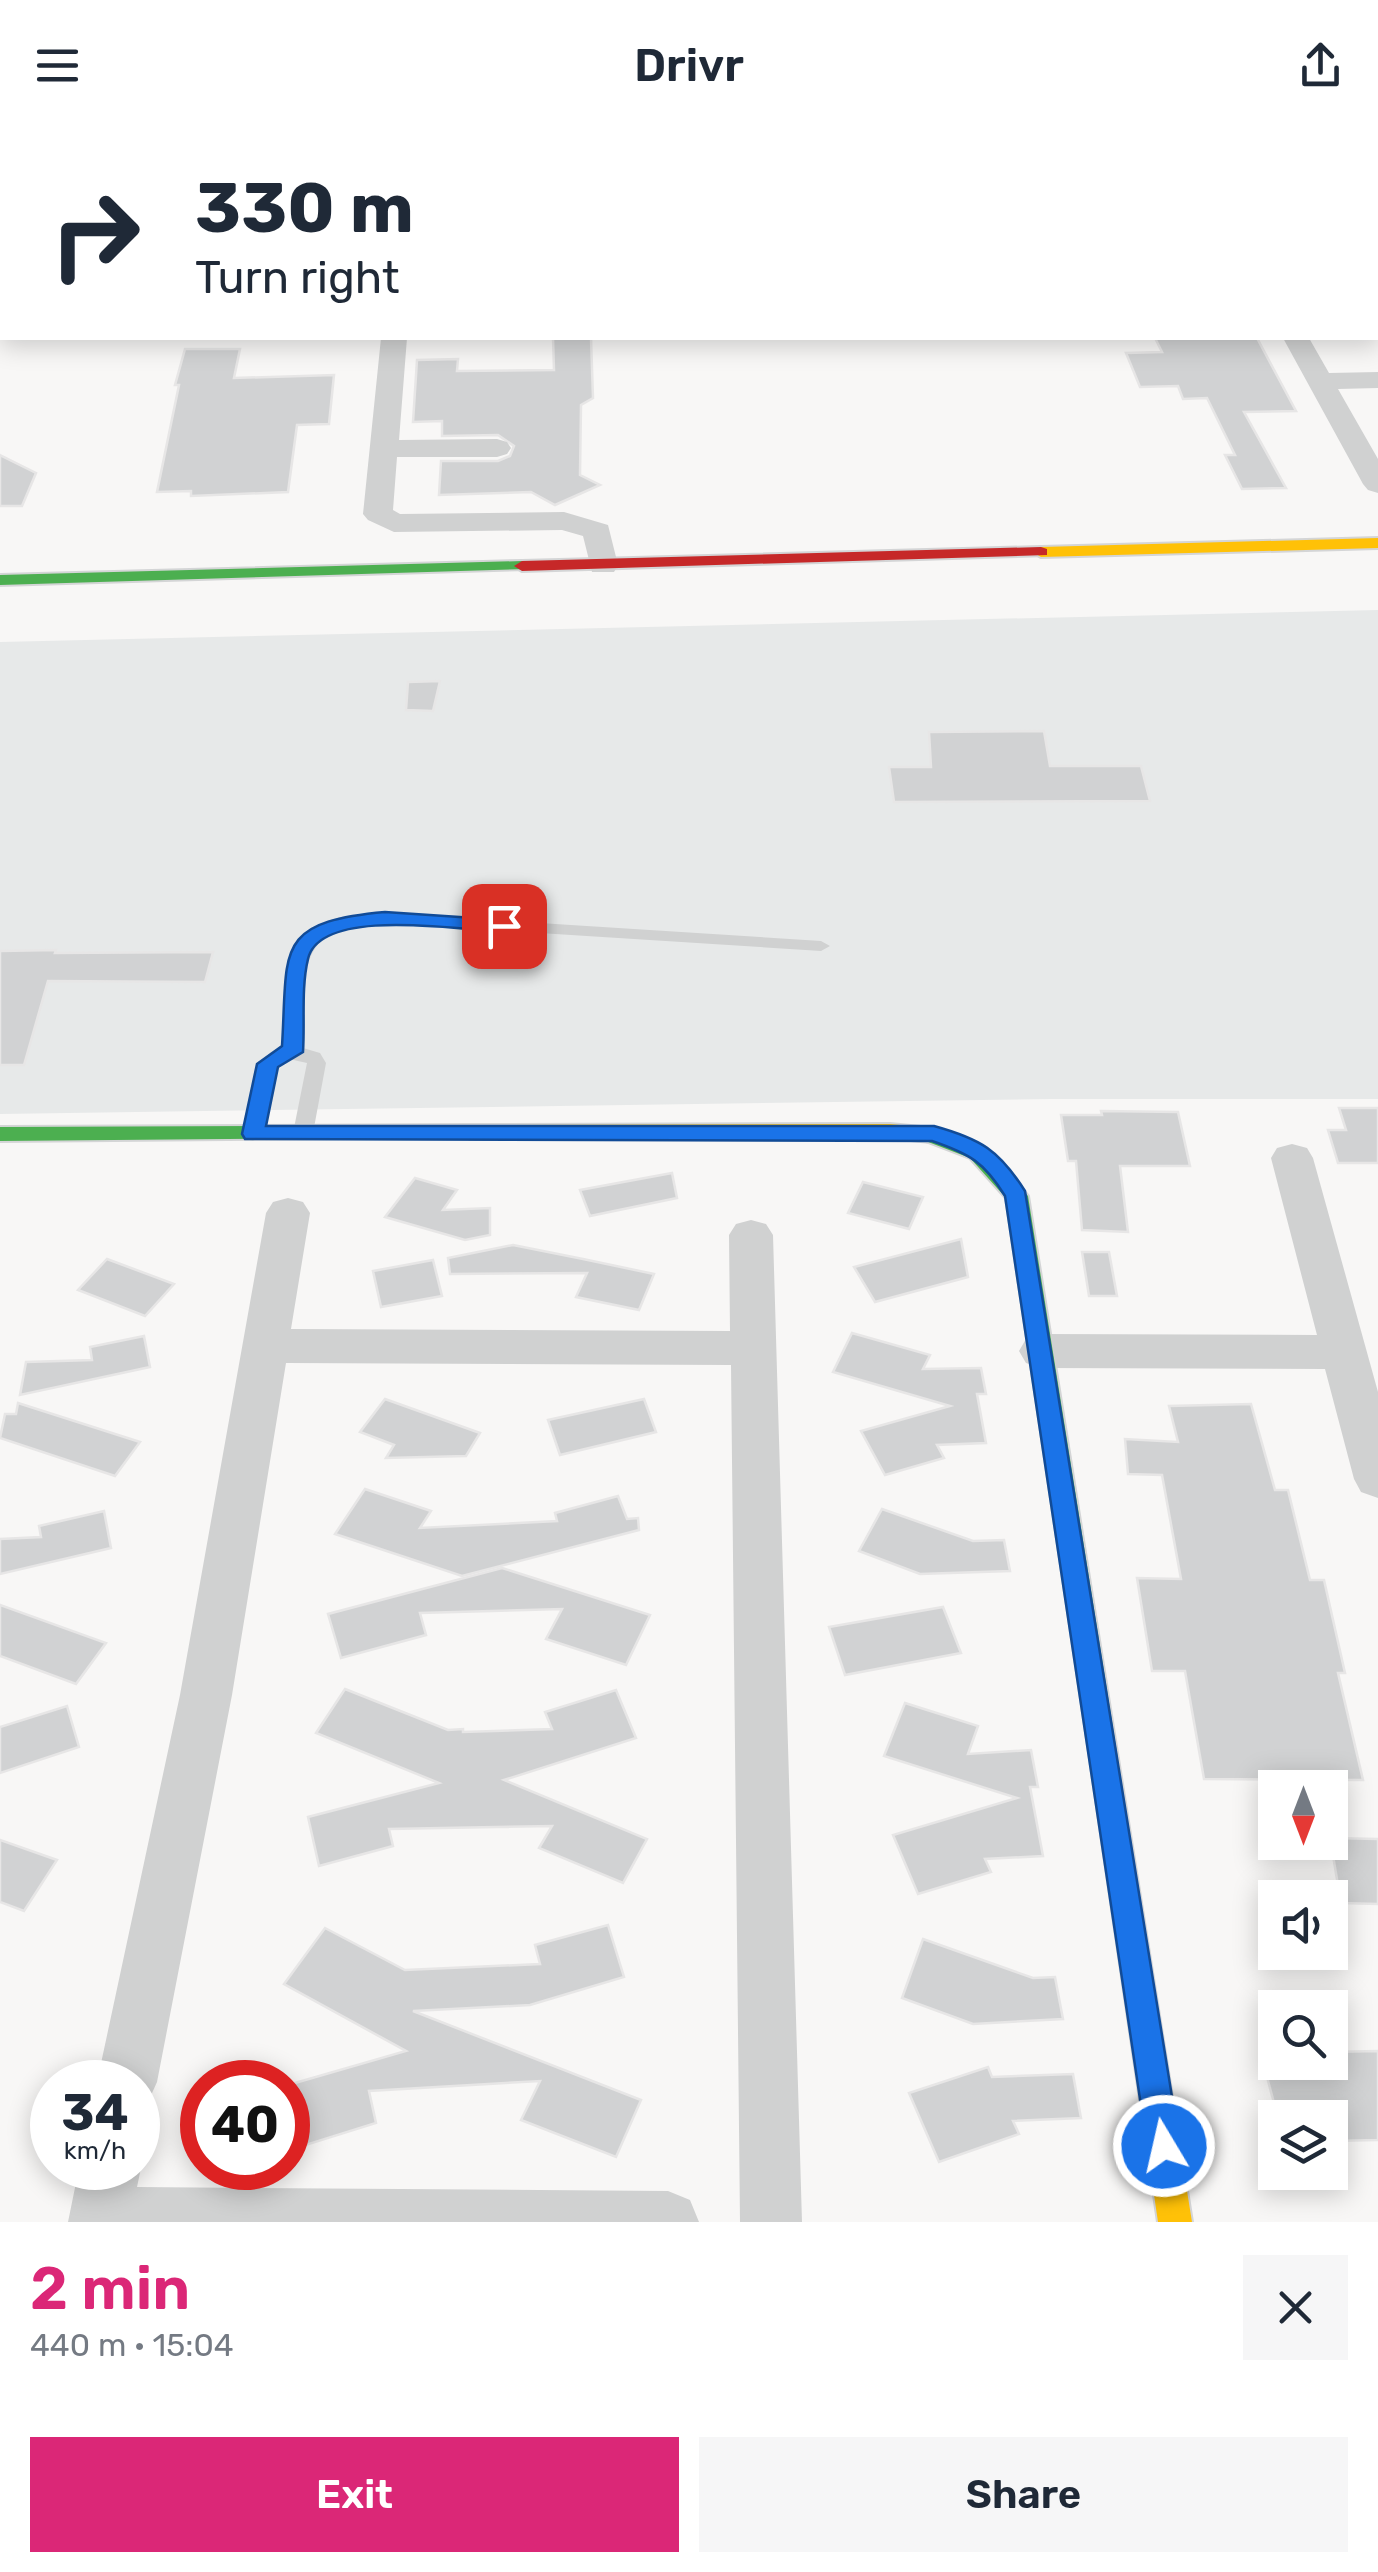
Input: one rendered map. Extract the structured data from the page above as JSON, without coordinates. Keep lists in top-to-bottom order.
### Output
{
  "north": "bottom",
  "page": {
    "header": "Drivr",
    "turn": ["330 m", "Turn right"],
    "speed": "34 km/h",
    "limit": "40",
    "heading": ["2 min", "440 m · 15:04"],
    "buttons": ["Exit", "Share"]
  }
}
